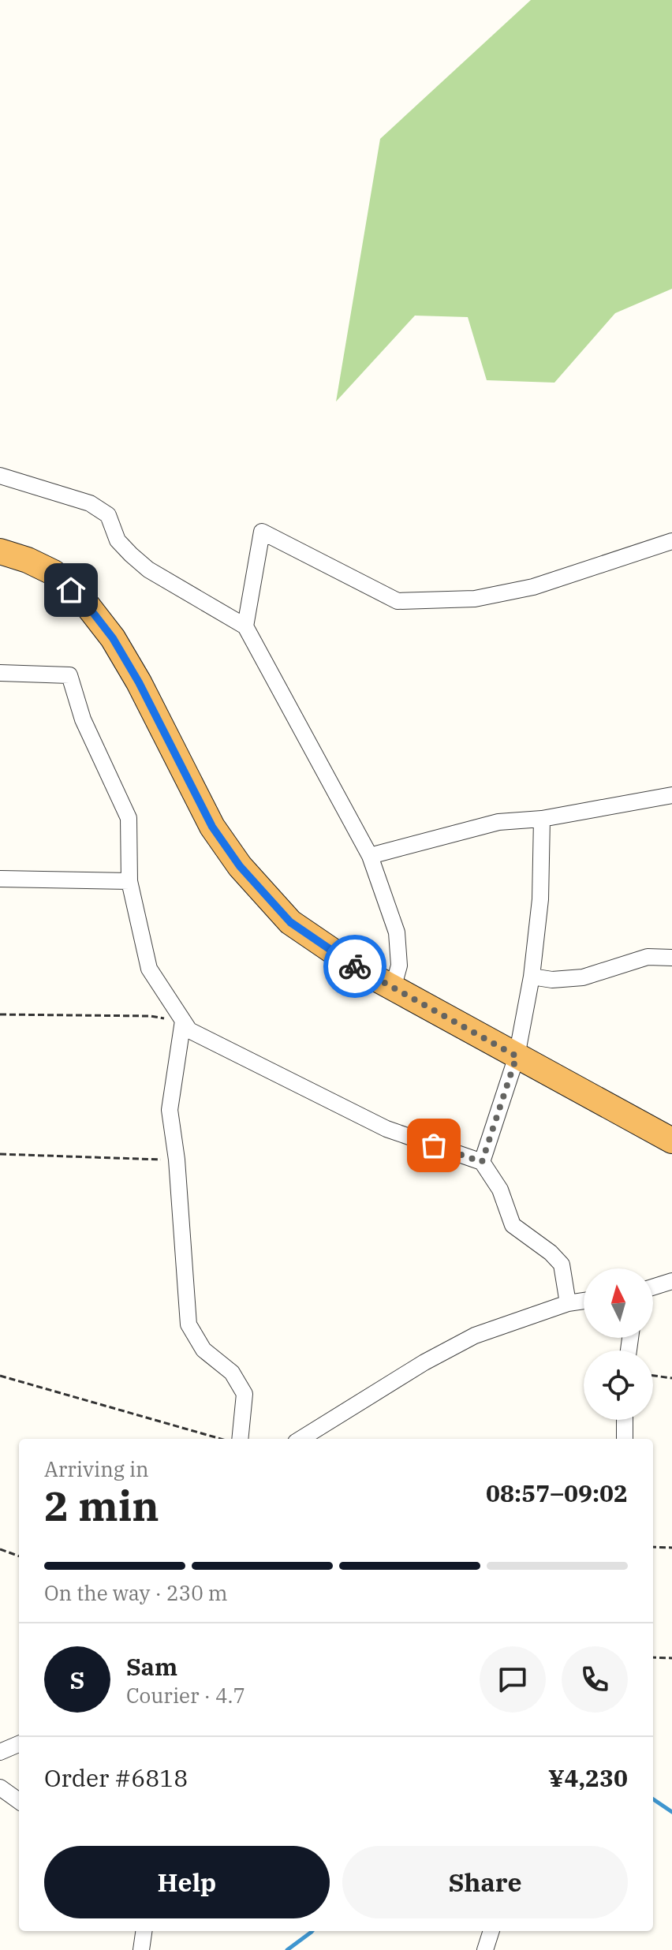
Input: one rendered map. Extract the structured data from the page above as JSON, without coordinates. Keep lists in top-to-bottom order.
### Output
{
  "north": "top",
  "page": {
    "heading": ["2 min", "Arriving in", "08:57–09:02"],
    "panel": [
      "Sam",
      "Courier · 4.7",
      "Order #6818",
      "¥4,230"
    ],
    "bar": "On the way · 230 m",
    "round": "S",
    "buttons": ["Help", "Share"]
  }
}
